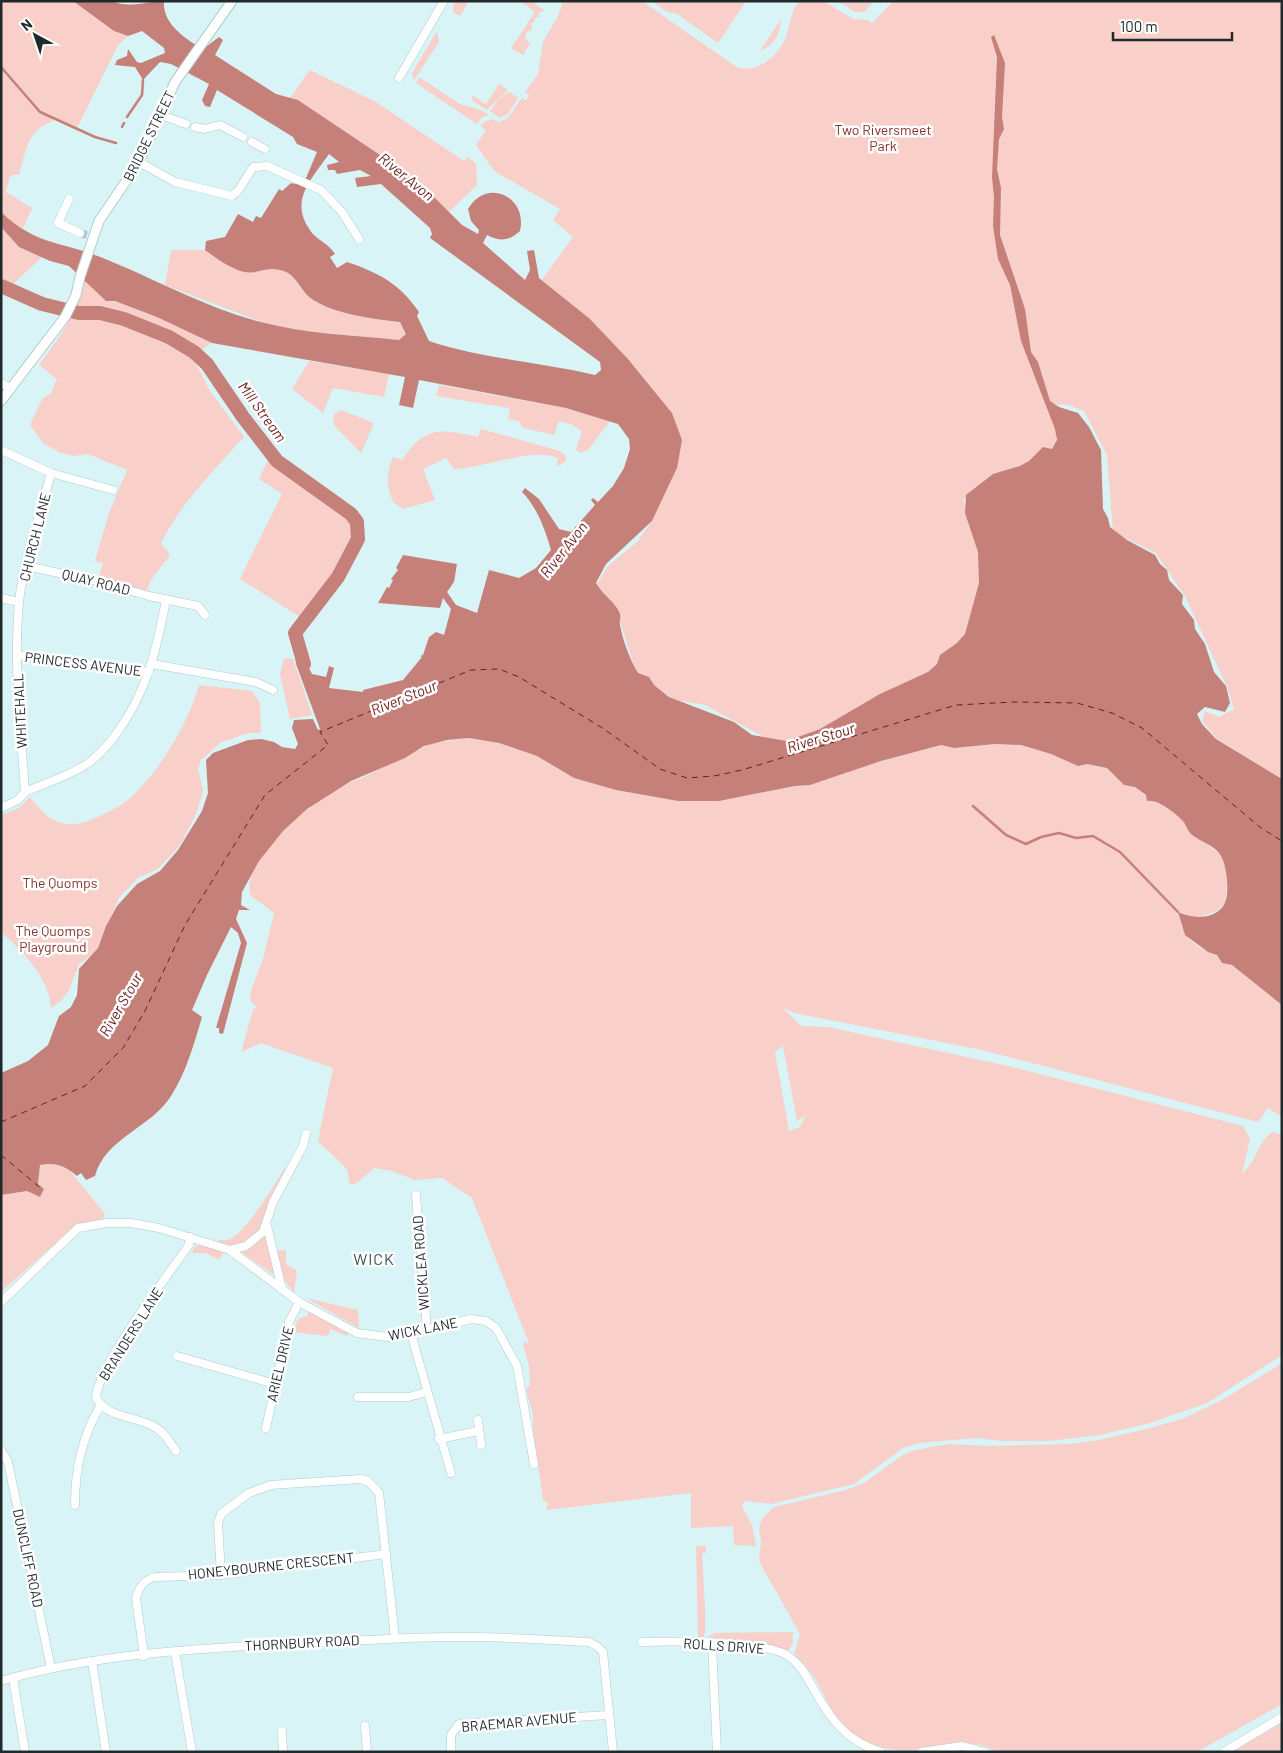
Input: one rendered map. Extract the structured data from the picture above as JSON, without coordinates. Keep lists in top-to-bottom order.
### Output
{
  "streets": {
    "street": [
      "BRIDGE STREET",
      "CHURCH LANE",
      "QUAY ROAD",
      "PRINCESS AVENUE",
      "WHITEHALL",
      "WICKLEA ROAD",
      "WICK LANE",
      "BRANDERS LANE",
      "ARIEL DRIVE",
      "DUNCLIFF ROAD",
      "HONEYBOURNE CRESCENT",
      "THORNBURY ROAD",
      "ROLLS DRIVE",
      "BRAEMAR AVENUE"
    ]
  },
  "crossings": [
    ["CHURCH LANE", "QUAY ROAD"],
    ["CHURCH LANE", "WHITEHALL"],
    ["PRINCESS AVENUE", "WHITEHALL"],
    ["WICKLEA ROAD", "WICK LANE"],
    ["WICK LANE", "BRANDERS LANE"],
    ["WICK LANE", "ARIEL DRIVE"],
    ["DUNCLIFF ROAD", "THORNBURY ROAD"],
    ["HONEYBOURNE CRESCENT", "THORNBURY ROAD"],
    ["THORNBURY ROAD", "BRAEMAR AVENUE"]
  ],
  "districts": ["WICK"],
  "water": ["River Avon", "Mill Stream", "River Stour"],
  "parks": ["Two Riversmeet Park", "The Quomps", "The Quomps Playground"],
  "scale_bar": "100 m",
  "north": "top left"
}
